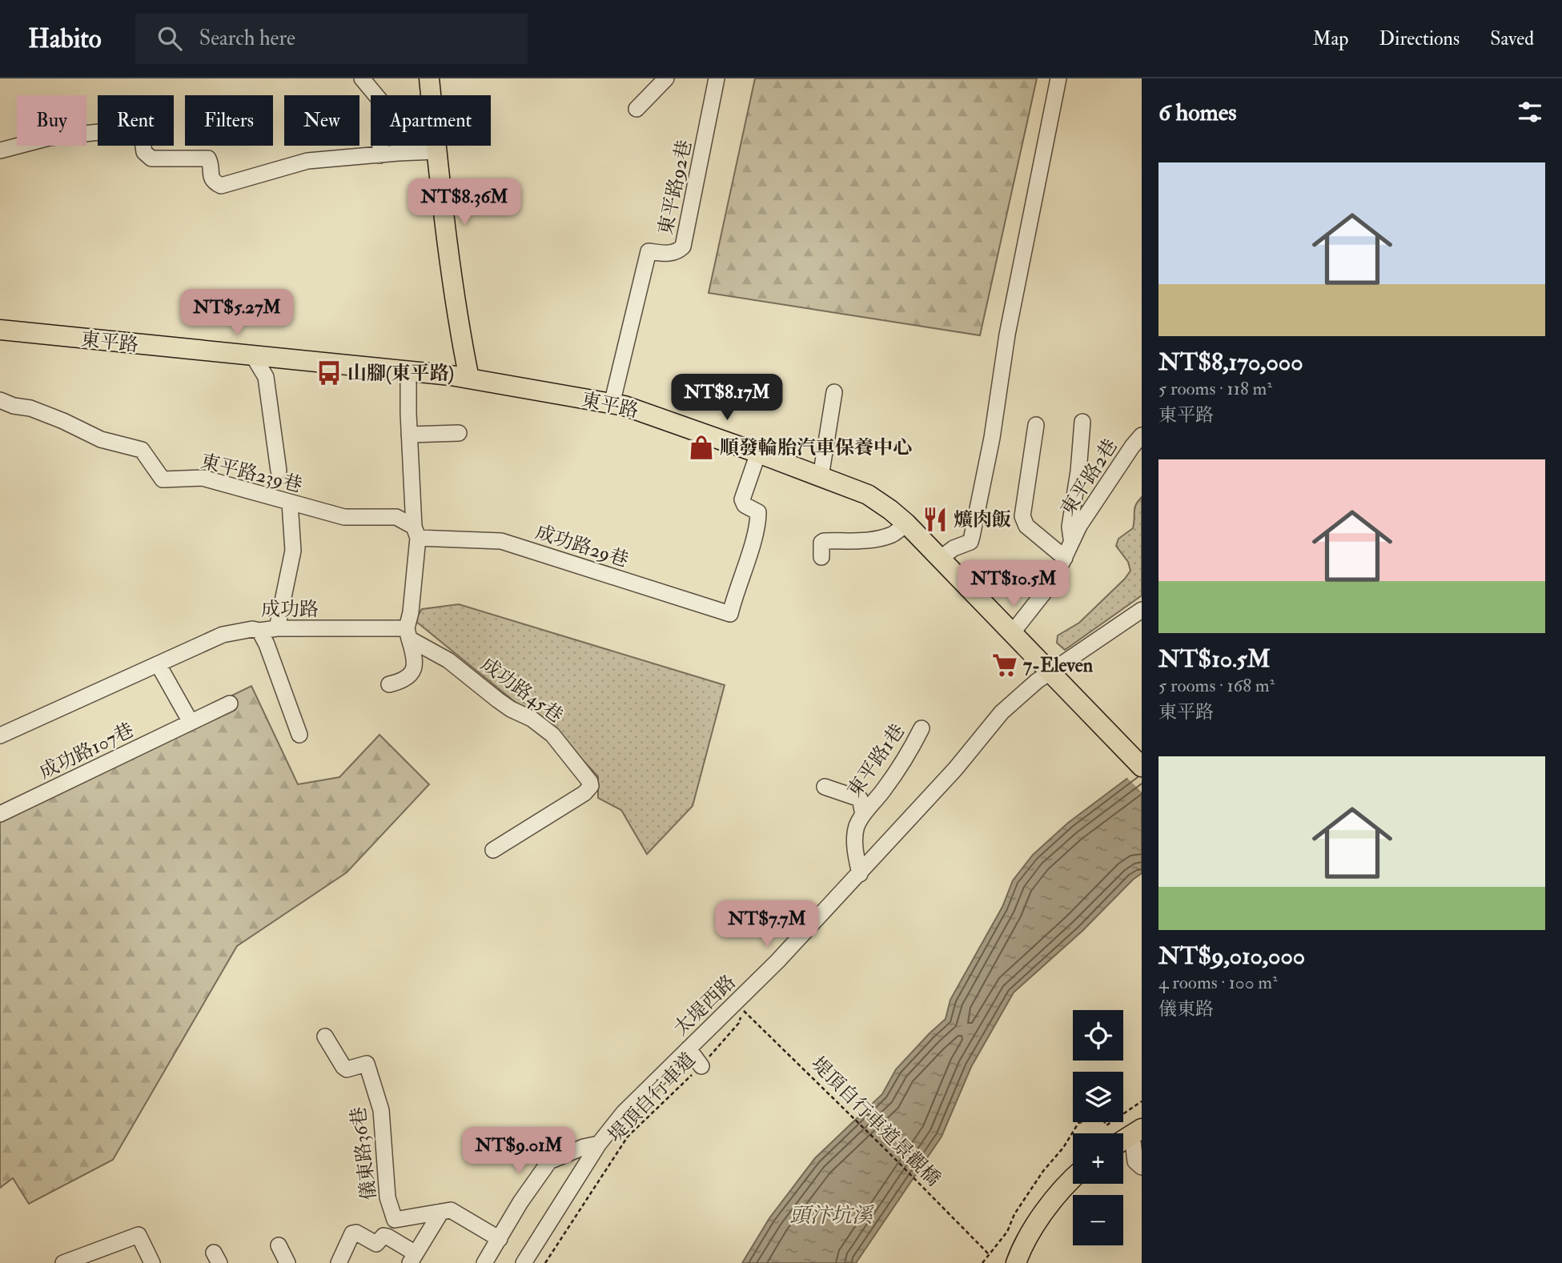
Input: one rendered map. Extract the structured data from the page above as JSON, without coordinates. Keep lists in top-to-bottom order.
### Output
{
  "streets": {
    "main road": ["東平路"],
    "street": [
      "東平路92巷",
      "東平路239巷",
      "東平路2巷",
      "成功路29巷",
      "成功路",
      "成功路45巷",
      "成功路107巷",
      "東平路1巷",
      "太堤西路",
      "儀東路36巷"
    ],
    "path": ["堤頂自行車道", "堤頂自行車道景觀橋"]
  },
  "crossings": [
    ["東平路92巷", "東平路"],
    ["東平路", "東平路2巷"],
    ["東平路", "成功路29巷"],
    ["東平路", "太堤西路"],
    ["東平路239巷", "成功路29巷"],
    ["成功路", "成功路45巷"],
    ["東平路1巷", "太堤西路"],
    ["堤頂自行車道", "堤頂自行車道景觀橋"]
  ],
  "water": ["頭汴坑溪"],
  "places": {
    "bus stop": ["山腳(東平路)"],
    "shop": ["順發輪胎汽車保養中心"],
    "restaurant": ["爌肉飯"],
    "supermarket": ["7-Eleven"]
  },
  "page": {
    "header": "Habito",
    "search": "Search here",
    "nav": ["Map", "Directions", "Saved"],
    "heading": "6 homes",
    "chip": [
      "Buy",
      "Rent",
      "Filters",
      "New",
      "Apartment"
    ],
    "list": [
      {
        "name": "NT$8,170,000",
        "note": "5 rooms · 118 m² · 東平路"
      },
      {
        "name": "NT$10.5M",
        "note": "5 rooms · 168 m² · 東平路"
      },
      {
        "name": "NT$9,010,000",
        "note": "4 rooms · 100 m² · 儀東路"
      }
    ],
    "price": [
      "NT$8.36M",
      "NT$5.27M",
      "NT$8.17M",
      "NT$10.5M",
      "NT$7.7M",
      "NT$9.01M"
    ],
    "map_buttons": ["+", "−"]
  }
}
